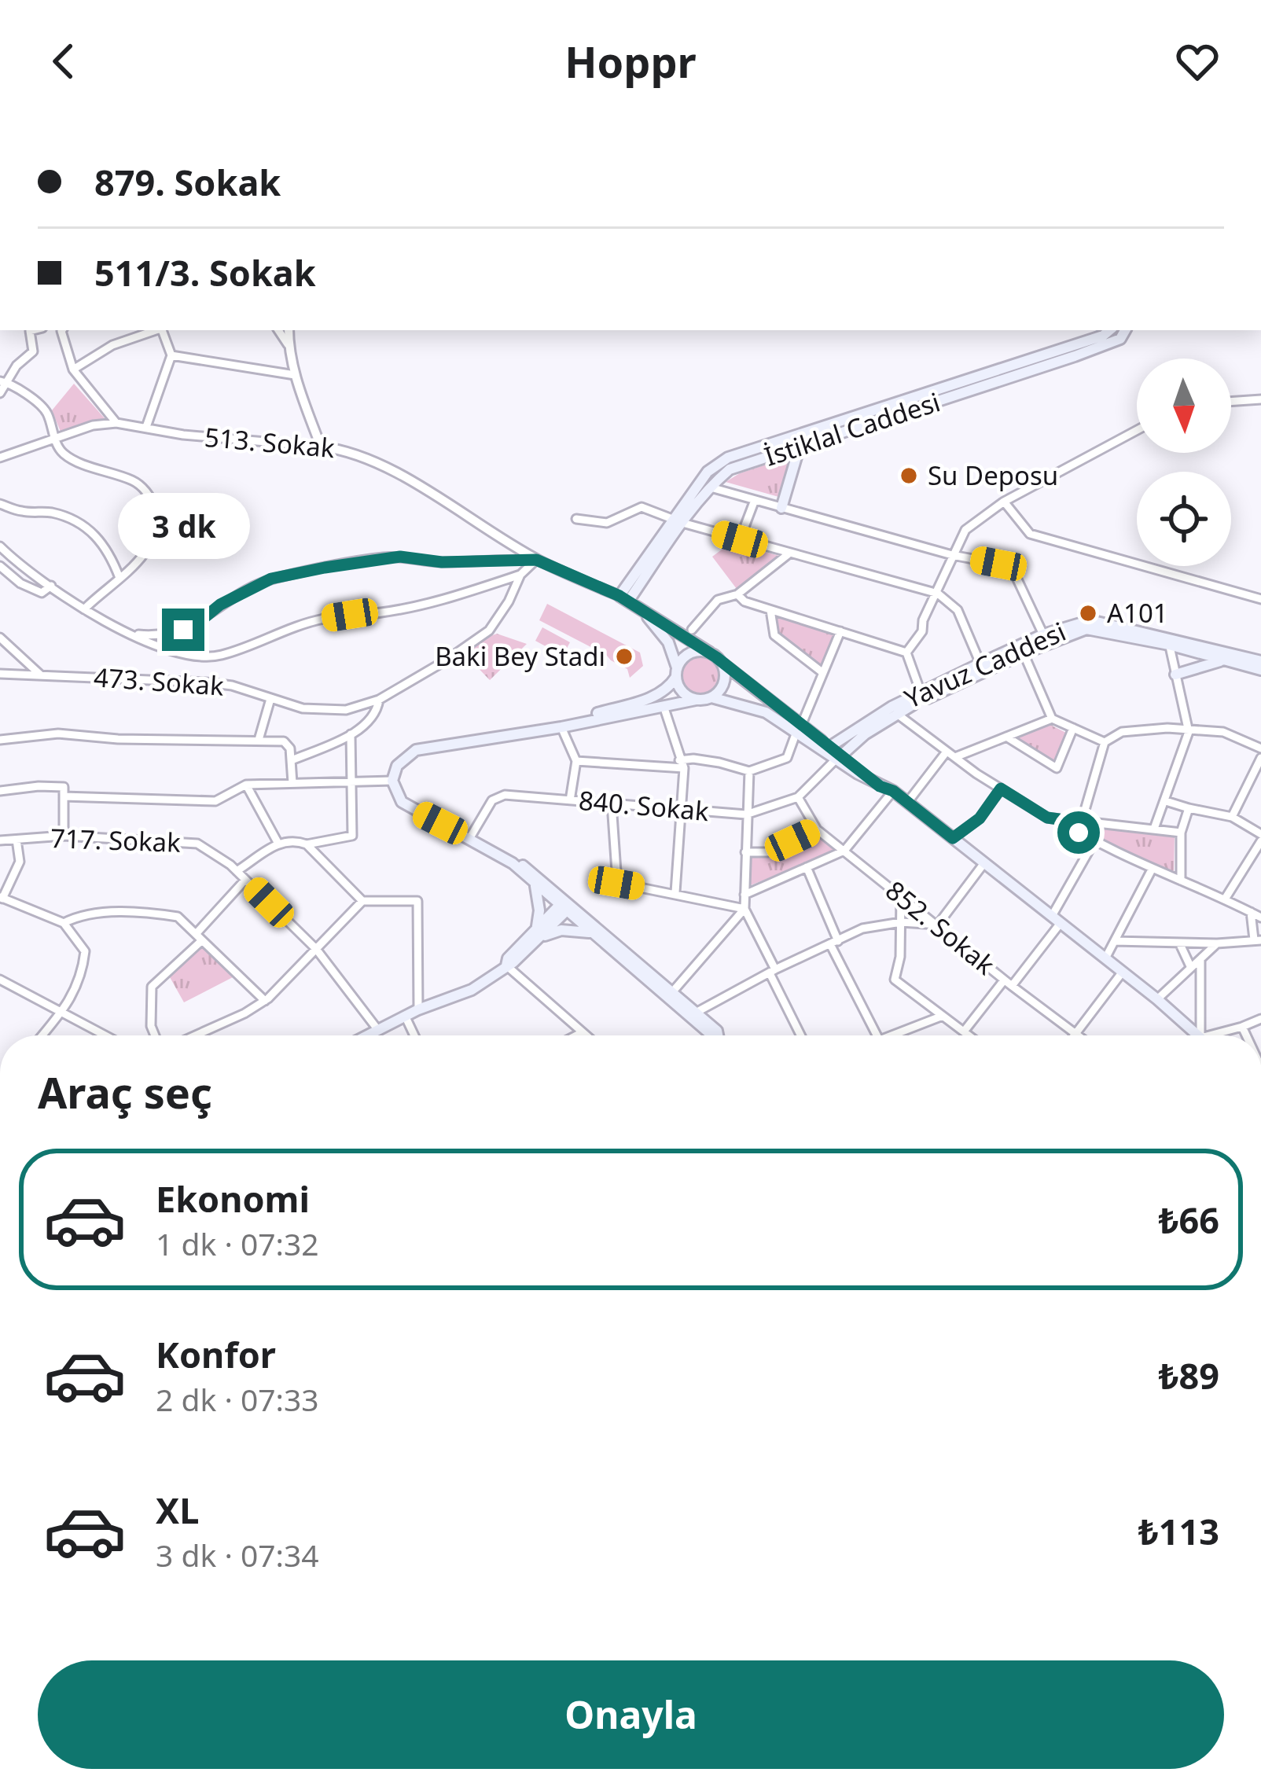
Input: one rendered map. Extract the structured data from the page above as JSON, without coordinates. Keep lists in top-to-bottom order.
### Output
{
  "streets": {
    "main road": ["İstiklal Caddesi", "Yavuz Caddesi"],
    "street": [
      "513. Sokak",
      "473. Sokak",
      "840. Sokak",
      "717. Sokak",
      "852. Sokak"
    ]
  },
  "crossings": [
    ["İstiklal Caddesi", "513. Sokak"],
    ["513. Sokak", "473. Sokak"],
    ["Yavuz Caddesi", "840. Sokak"],
    ["840. Sokak", "852. Sokak"]
  ],
  "places": ["Su Deposu", "A101", "Baki Bey Stadı"],
  "north": "bottom",
  "page": {
    "header": "Hoppr",
    "banner": ["879. Sokak", "511/3. Sokak"],
    "bubble": "3 dk",
    "heading": "Araç seç",
    "list": [
      {
        "name": "Ekonomi",
        "note": "1 dk · 07:32",
        "value": "₺66"
      },
      {
        "name": "Konfor",
        "note": "2 dk · 07:33",
        "value": "₺89"
      },
      {
        "name": "XL",
        "note": "3 dk · 07:34",
        "value": "₺113"
      }
    ],
    "buttons": "Onayla"
  }
}
